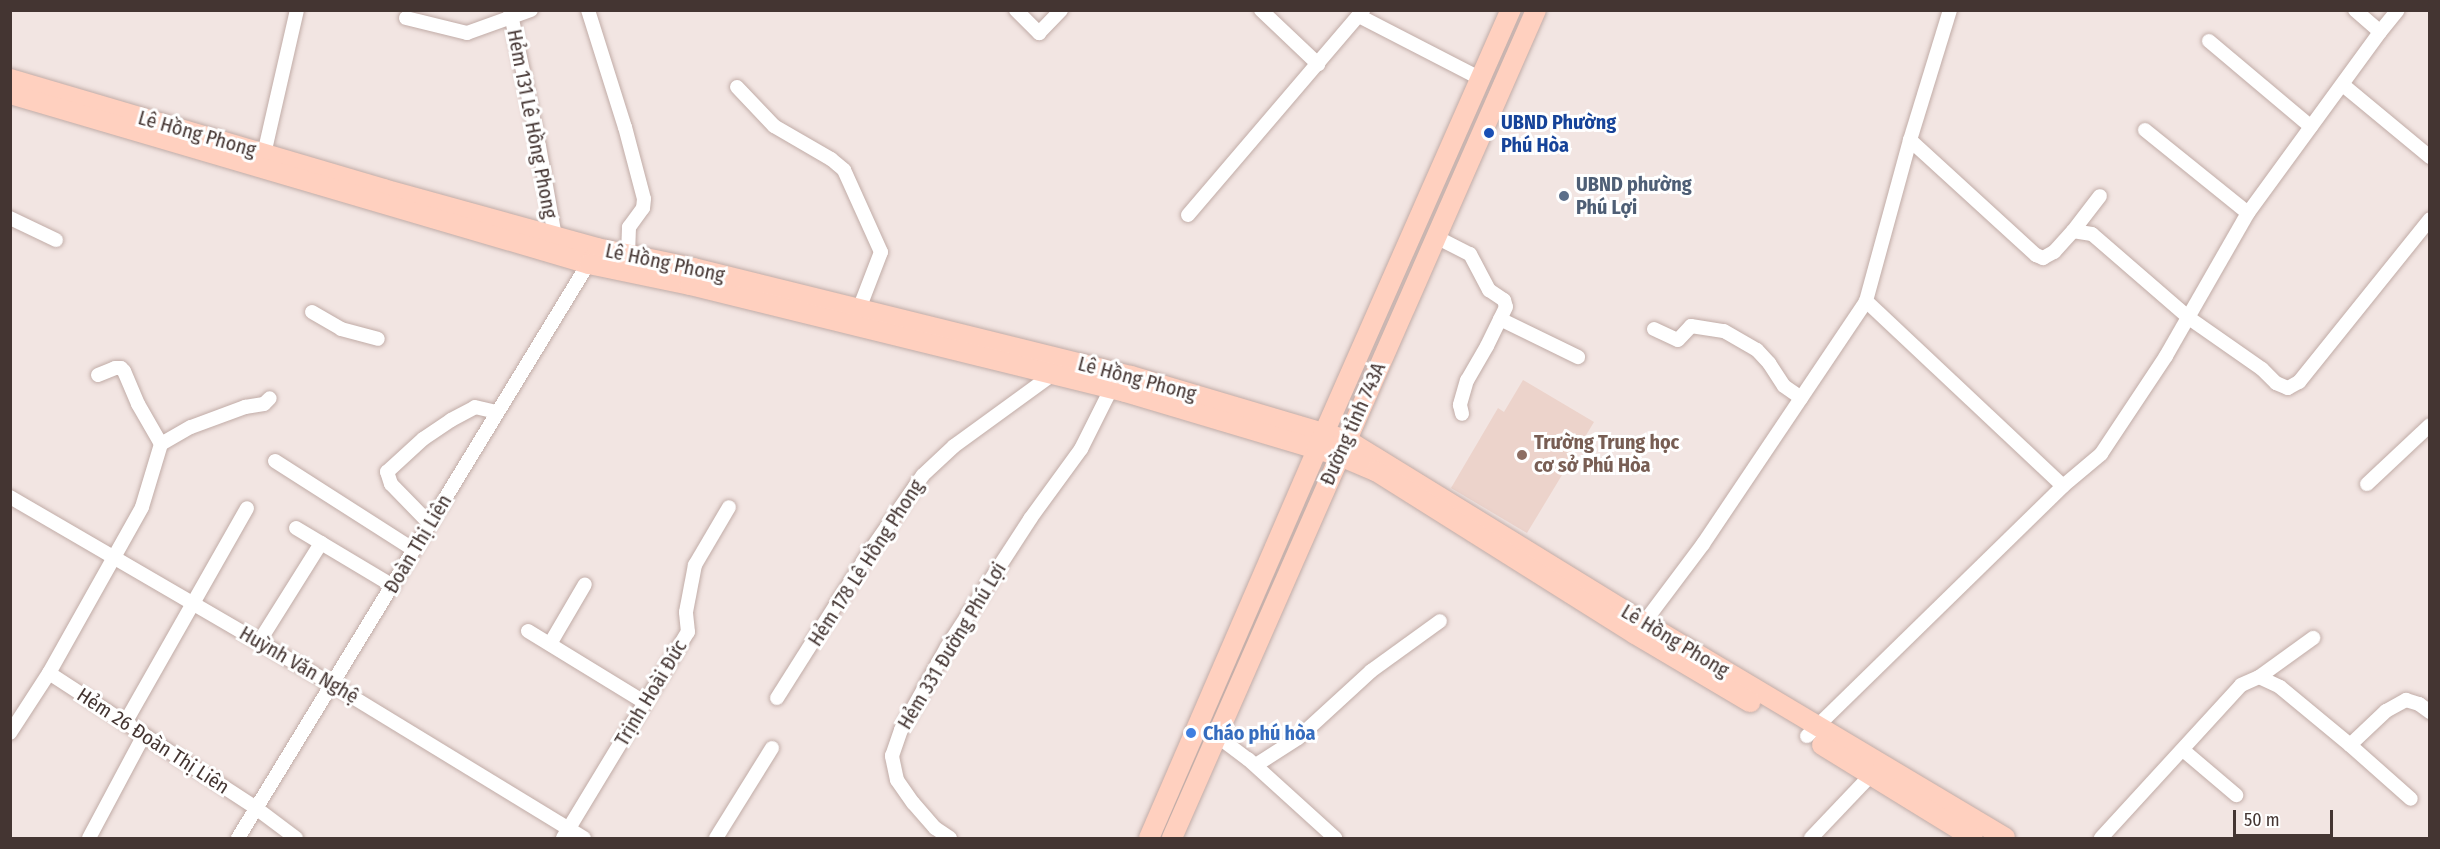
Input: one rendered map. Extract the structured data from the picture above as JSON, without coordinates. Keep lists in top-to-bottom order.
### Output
{
  "streets": {
    "street": [
      "Hẻm 131 Lê Hồng Phong",
      "Lê Hồng Phong",
      "Đường tỉnh 743A",
      "Đoàn Thị Liên",
      "Hẻm 178 Lê Hồng Phong",
      "Hẻm 331 Đường Phú Lợi",
      "Huỳnh Văn Nghệ",
      "Trịnh Hoài Đức",
      "Hẻm 26 Đoàn Thị Liên"
    ]
  },
  "crossings": [
    ["Hẻm 131 Lê Hồng Phong", "Lê Hồng Phong"],
    ["Lê Hồng Phong", "Đường tỉnh 743A"],
    ["Lê Hồng Phong", "Đoàn Thị Liên"],
    ["Lê Hồng Phong", "Hẻm 178 Lê Hồng Phong"],
    ["Lê Hồng Phong", "Hẻm 331 Đường Phú Lợi"],
    ["Đoàn Thị Liên", "Huỳnh Văn Nghệ"],
    ["Đoàn Thị Liên", "Hẻm 26 Đoàn Thị Liên"],
    ["Huỳnh Văn Nghệ", "Trịnh Hoài Đức"]
  ],
  "places": [
    "UBND Phường Phú Hòa",
    "UBND phường Phú Lợi",
    "Trường Trung học cơ sở Phú Hòa",
    "Cháo phú hòa"
  ],
  "scale_bar": "50 m"
}
